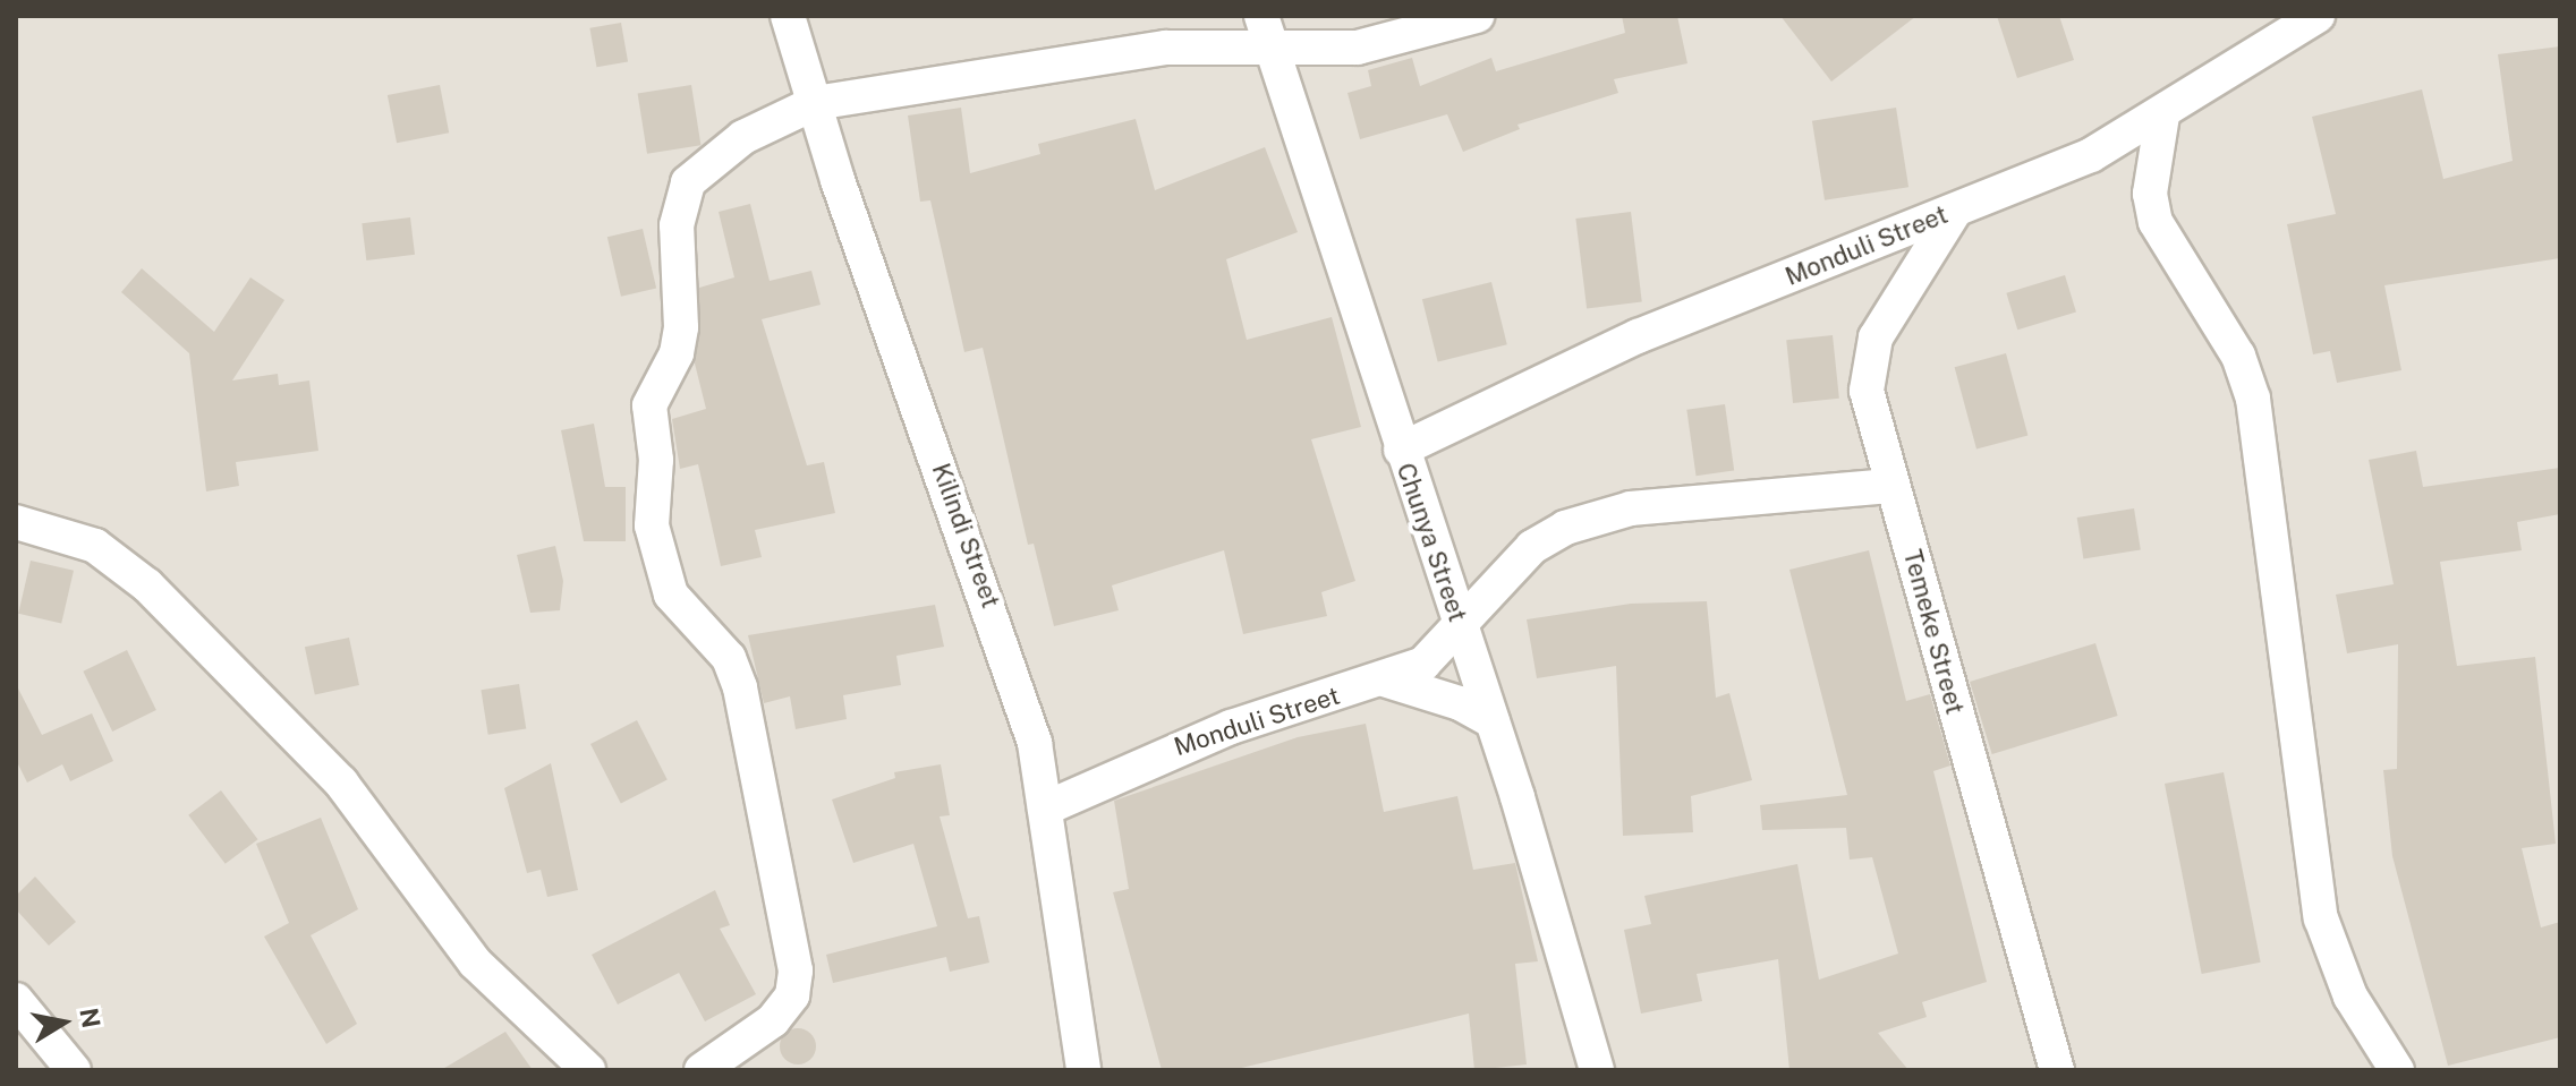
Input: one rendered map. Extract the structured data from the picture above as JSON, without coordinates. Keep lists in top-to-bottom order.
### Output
{
  "streets": {
    "street": [
      "Monduli Street",
      "Kilindi Street",
      "Chunya Street",
      "Temeke Street"
    ]
  },
  "crossings": [
    ["Monduli Street", "Kilindi Street"],
    ["Monduli Street", "Chunya Street"],
    ["Monduli Street", "Temeke Street"]
  ],
  "north": "right"
}
